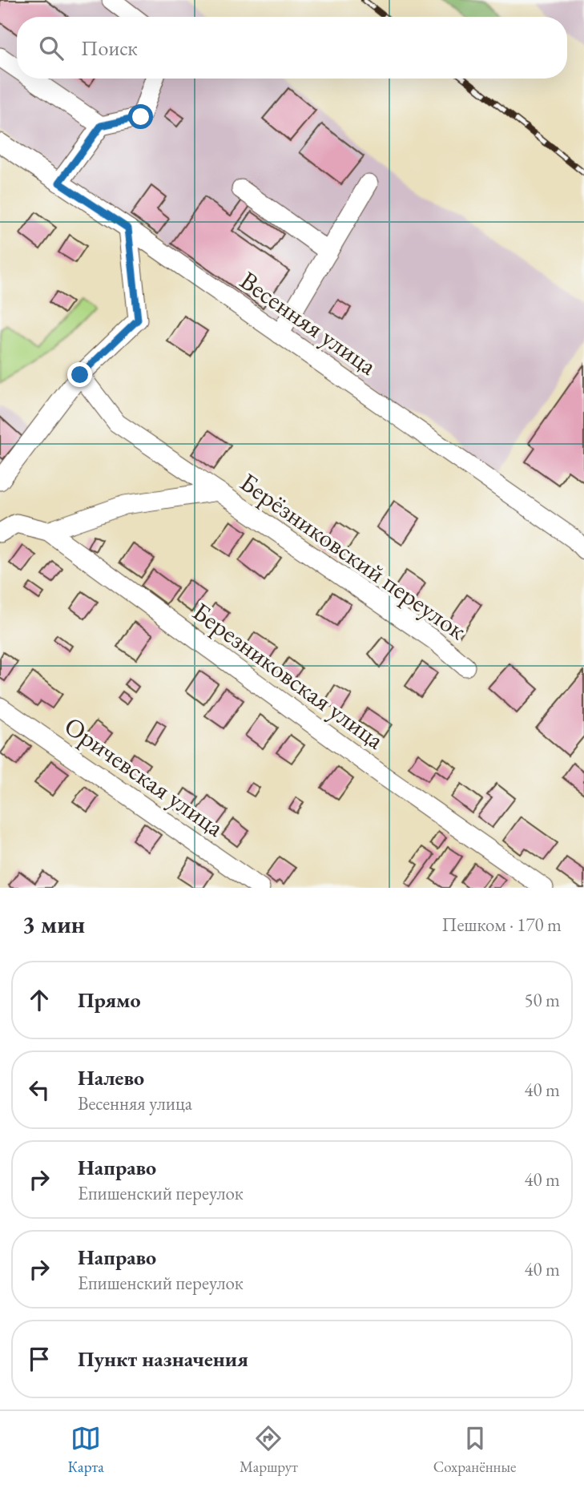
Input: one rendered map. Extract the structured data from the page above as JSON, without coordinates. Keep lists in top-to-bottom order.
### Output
{
  "streets": {
    "street": [
      "Весенняя улица",
      "Берёзниковский переулок",
      "Березниковская улица",
      "Оричевская улица"
    ]
  },
  "crossings": [
    ["Берёзниковский переулок", "Березниковская улица"]
  ],
  "page": {
    "search": "Поиск",
    "heading": ["3 мин", "Пешком · 170 m"],
    "list": [
      ["Прямо", "50 m"],
      ["Налево", "Весенняя улица", "40 m"],
      ["Направо", "Епишенский переулок", "40 m"],
      ["Направо", "Епишенский переулок", "40 m"],
      "Пункт назначения"
    ],
    "nav": ["Карта", "Маршрут", "Сохранённые"]
  }
}
